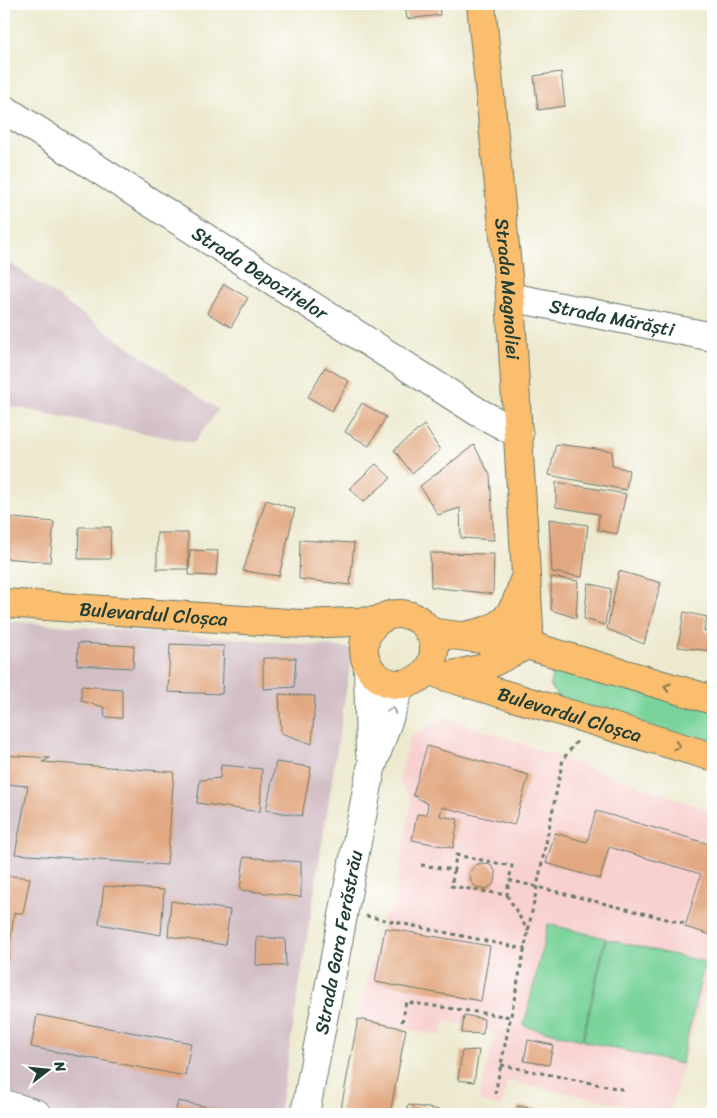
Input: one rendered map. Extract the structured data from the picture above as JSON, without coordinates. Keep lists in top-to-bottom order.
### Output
{
  "streets": {
    "main road": ["Strada Magnoliei", "Bulevardul Cloșca"],
    "street": ["Strada Depozitelor", "Strada Mărăști", "Strada Gara Ferăstrău"]
  },
  "crossings": [
    ["Strada Depozitelor", "Strada Magnoliei"],
    ["Strada Magnoliei", "Strada Mărăști"],
    ["Bulevardul Cloșca", "Strada Gara Ferăstrău"]
  ],
  "north": "right"
}
